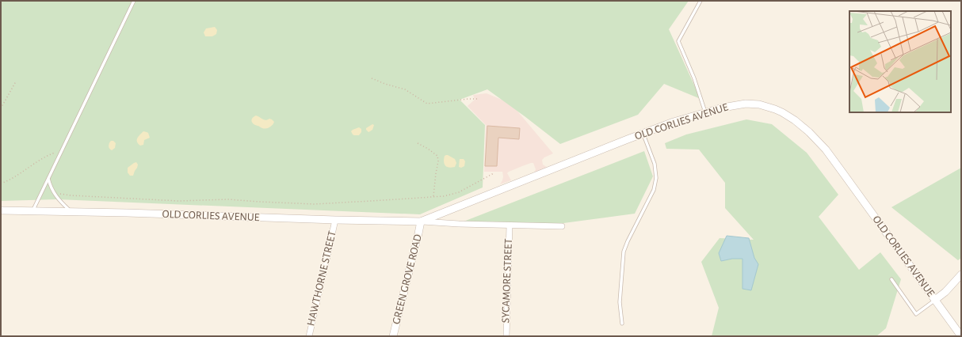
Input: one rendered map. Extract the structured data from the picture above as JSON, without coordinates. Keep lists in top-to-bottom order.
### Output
{
  "streets": {
    "street": [
      "OLD CORLIES AVENUE",
      "HAWTHORNE STREET",
      "GREEN GROVE ROAD",
      "SYCAMORE STREET"
    ]
  },
  "crossings": [
    ["OLD CORLIES AVENUE", "HAWTHORNE STREET"],
    ["OLD CORLIES AVENUE", "GREEN GROVE ROAD"],
    ["OLD CORLIES AVENUE", "SYCAMORE STREET"]
  ]
}
